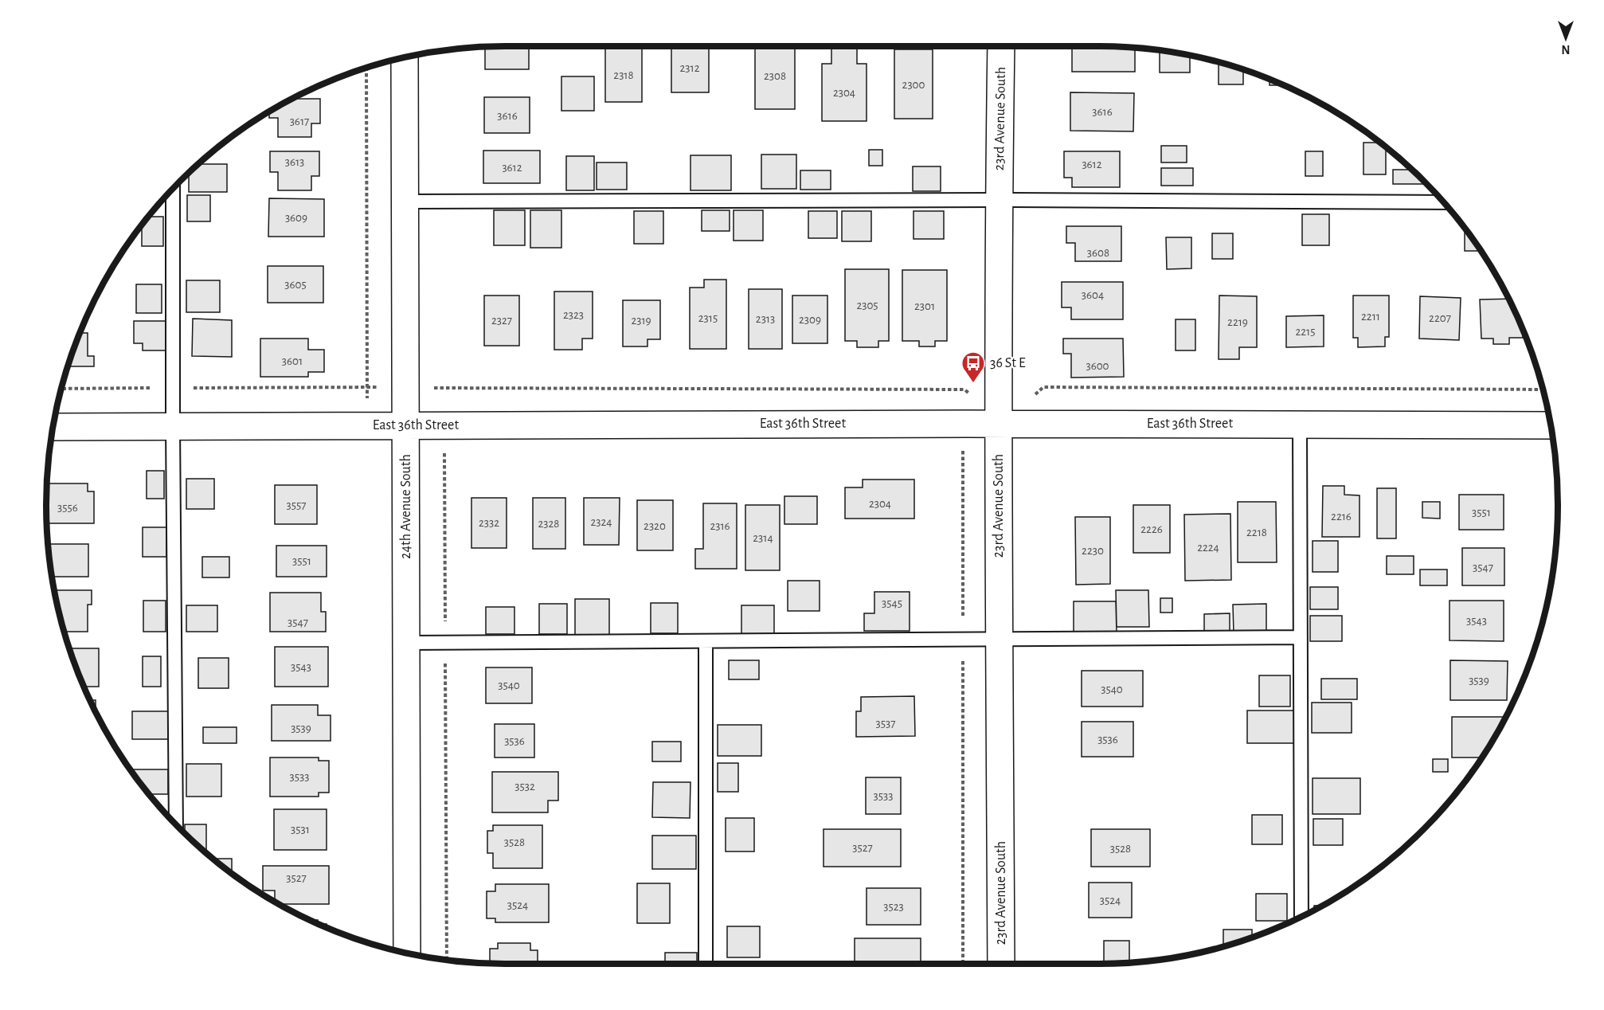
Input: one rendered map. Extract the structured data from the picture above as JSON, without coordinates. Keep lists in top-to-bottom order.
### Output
{
  "streets": {
    "street": ["23rd Avenue South", "East 36th Street", "24th Avenue South"]
  },
  "crossings": [
    ["23rd Avenue South", "East 36th Street"],
    ["East 36th Street", "24th Avenue South"]
  ],
  "places": {
    "bus stop": ["36 St E"]
  },
  "house_numbers": [
    "2312",
    "2318",
    "2308",
    "2300",
    "2304",
    "3616",
    "3616",
    "3617",
    "3613",
    "3612",
    "3612",
    "3609",
    "3608",
    "3605",
    "3604",
    "2305",
    "2301",
    "2323",
    "2211",
    "2315",
    "2207",
    "2313",
    "2309",
    "2327",
    "2319",
    "2219",
    "2215",
    "3601",
    "3600",
    "2304",
    "3557",
    "3556",
    "3551",
    "2216",
    "2324",
    "2332",
    "2328",
    "2320",
    "2316",
    "2226",
    "2218",
    "2314",
    "2224",
    "2230",
    "3551",
    "3547",
    "3545",
    "3543",
    "3547",
    "3543",
    "3539",
    "3540",
    "3540",
    "3537",
    "3539",
    "3536",
    "3536",
    "3533",
    "3532",
    "3533",
    "3531",
    "3528",
    "3527",
    "3528",
    "3527",
    "3524",
    "3524",
    "3523"
  ],
  "north": "bottom"
}
